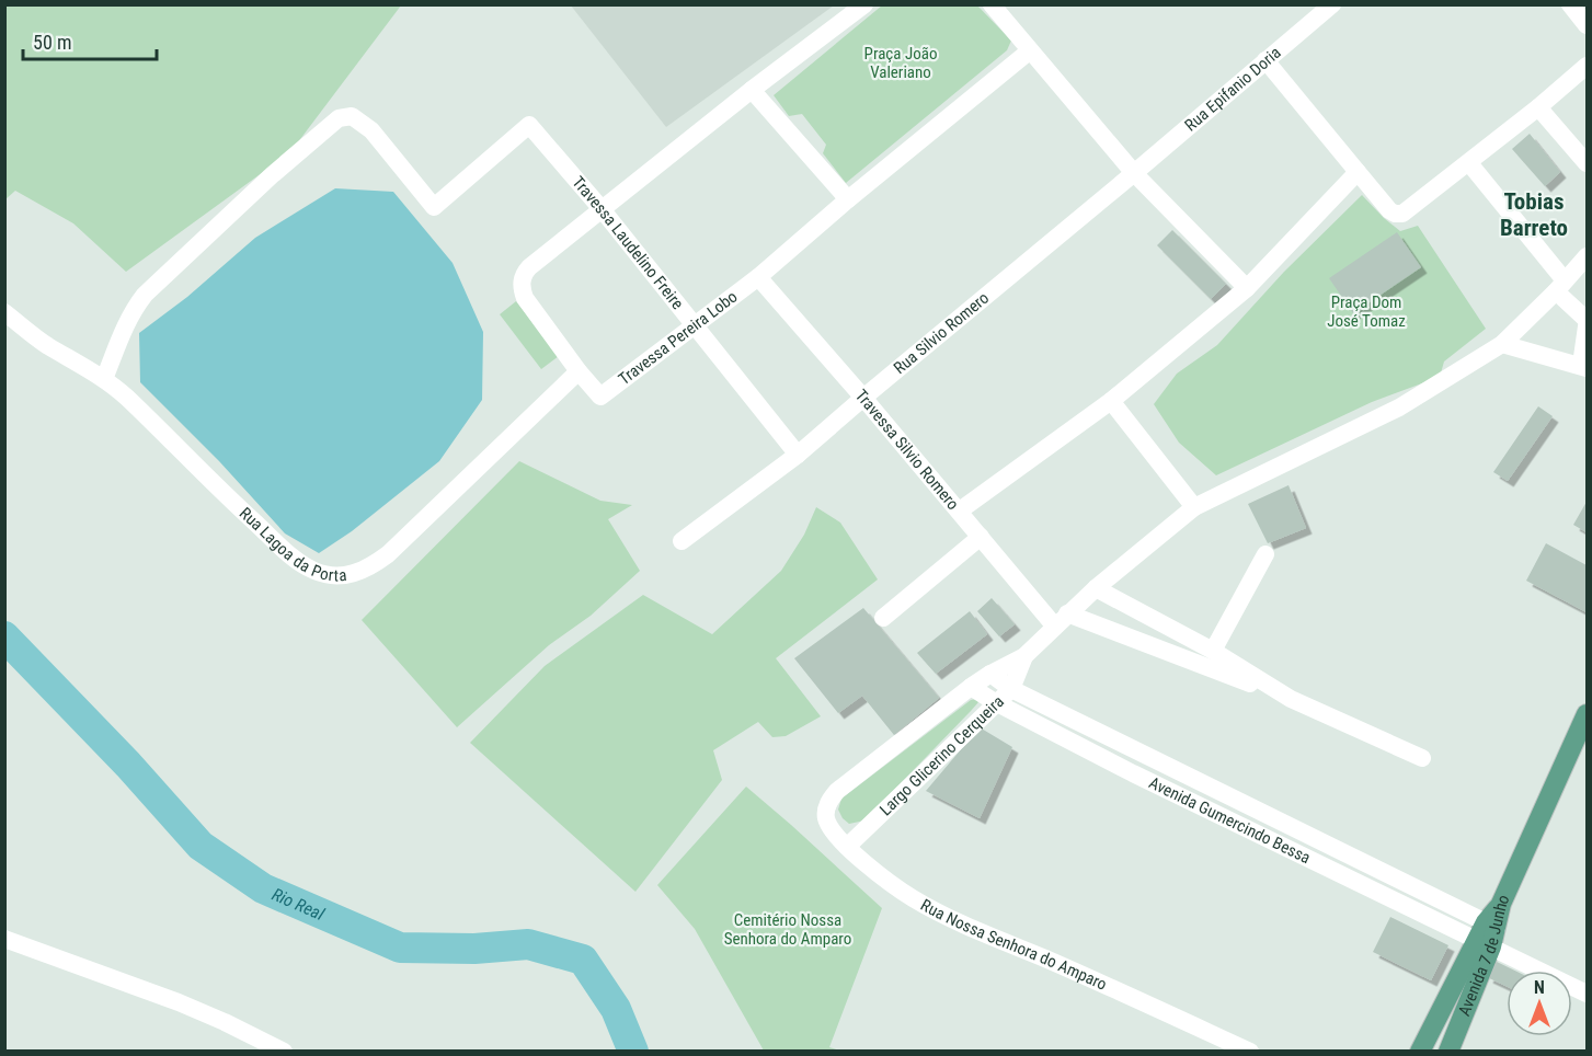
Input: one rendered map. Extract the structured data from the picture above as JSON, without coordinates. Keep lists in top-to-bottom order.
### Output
{
  "streets": {
    "main road": ["Avenida 7 de Junho"],
    "street": [
      "Rua Epifanio Doria",
      "Travessa Laudelino Freire",
      "Rua Silvio Romero",
      "Travessa Pereira Lobo",
      "Travessa Silvio Romero",
      "Rua Lagoa da Porta",
      "Largo Glicerino Cerqueira",
      "Avenida Gumercindo Bessa",
      "Rua Nossa Senhora do Amparo"
    ]
  },
  "crossings": [
    ["Rua Epifanio Doria", "Rua Silvio Romero"],
    ["Travessa Laudelino Freire", "Rua Silvio Romero"],
    ["Travessa Laudelino Freire", "Travessa Pereira Lobo"],
    ["Travessa Laudelino Freire", "Rua Lagoa da Porta"],
    ["Rua Silvio Romero", "Travessa Silvio Romero"],
    ["Travessa Pereira Lobo", "Travessa Silvio Romero"],
    ["Travessa Pereira Lobo", "Rua Lagoa da Porta"],
    ["Travessa Silvio Romero", "Largo Glicerino Cerqueira"],
    ["Largo Glicerino Cerqueira", "Avenida Gumercindo Bessa"],
    ["Largo Glicerino Cerqueira", "Rua Nossa Senhora do Amparo"],
    ["Avenida Gumercindo Bessa", "Avenida 7 de Junho"]
  ],
  "districts": ["Tobias Barreto"],
  "water": ["Rio Real"],
  "parks": ["Praça João Valeriano", "Praça Dom José Tomaz", "Cemitério Nossa Senhora do Amparo"],
  "scale_bar": "50 m",
  "north": "top"
}
